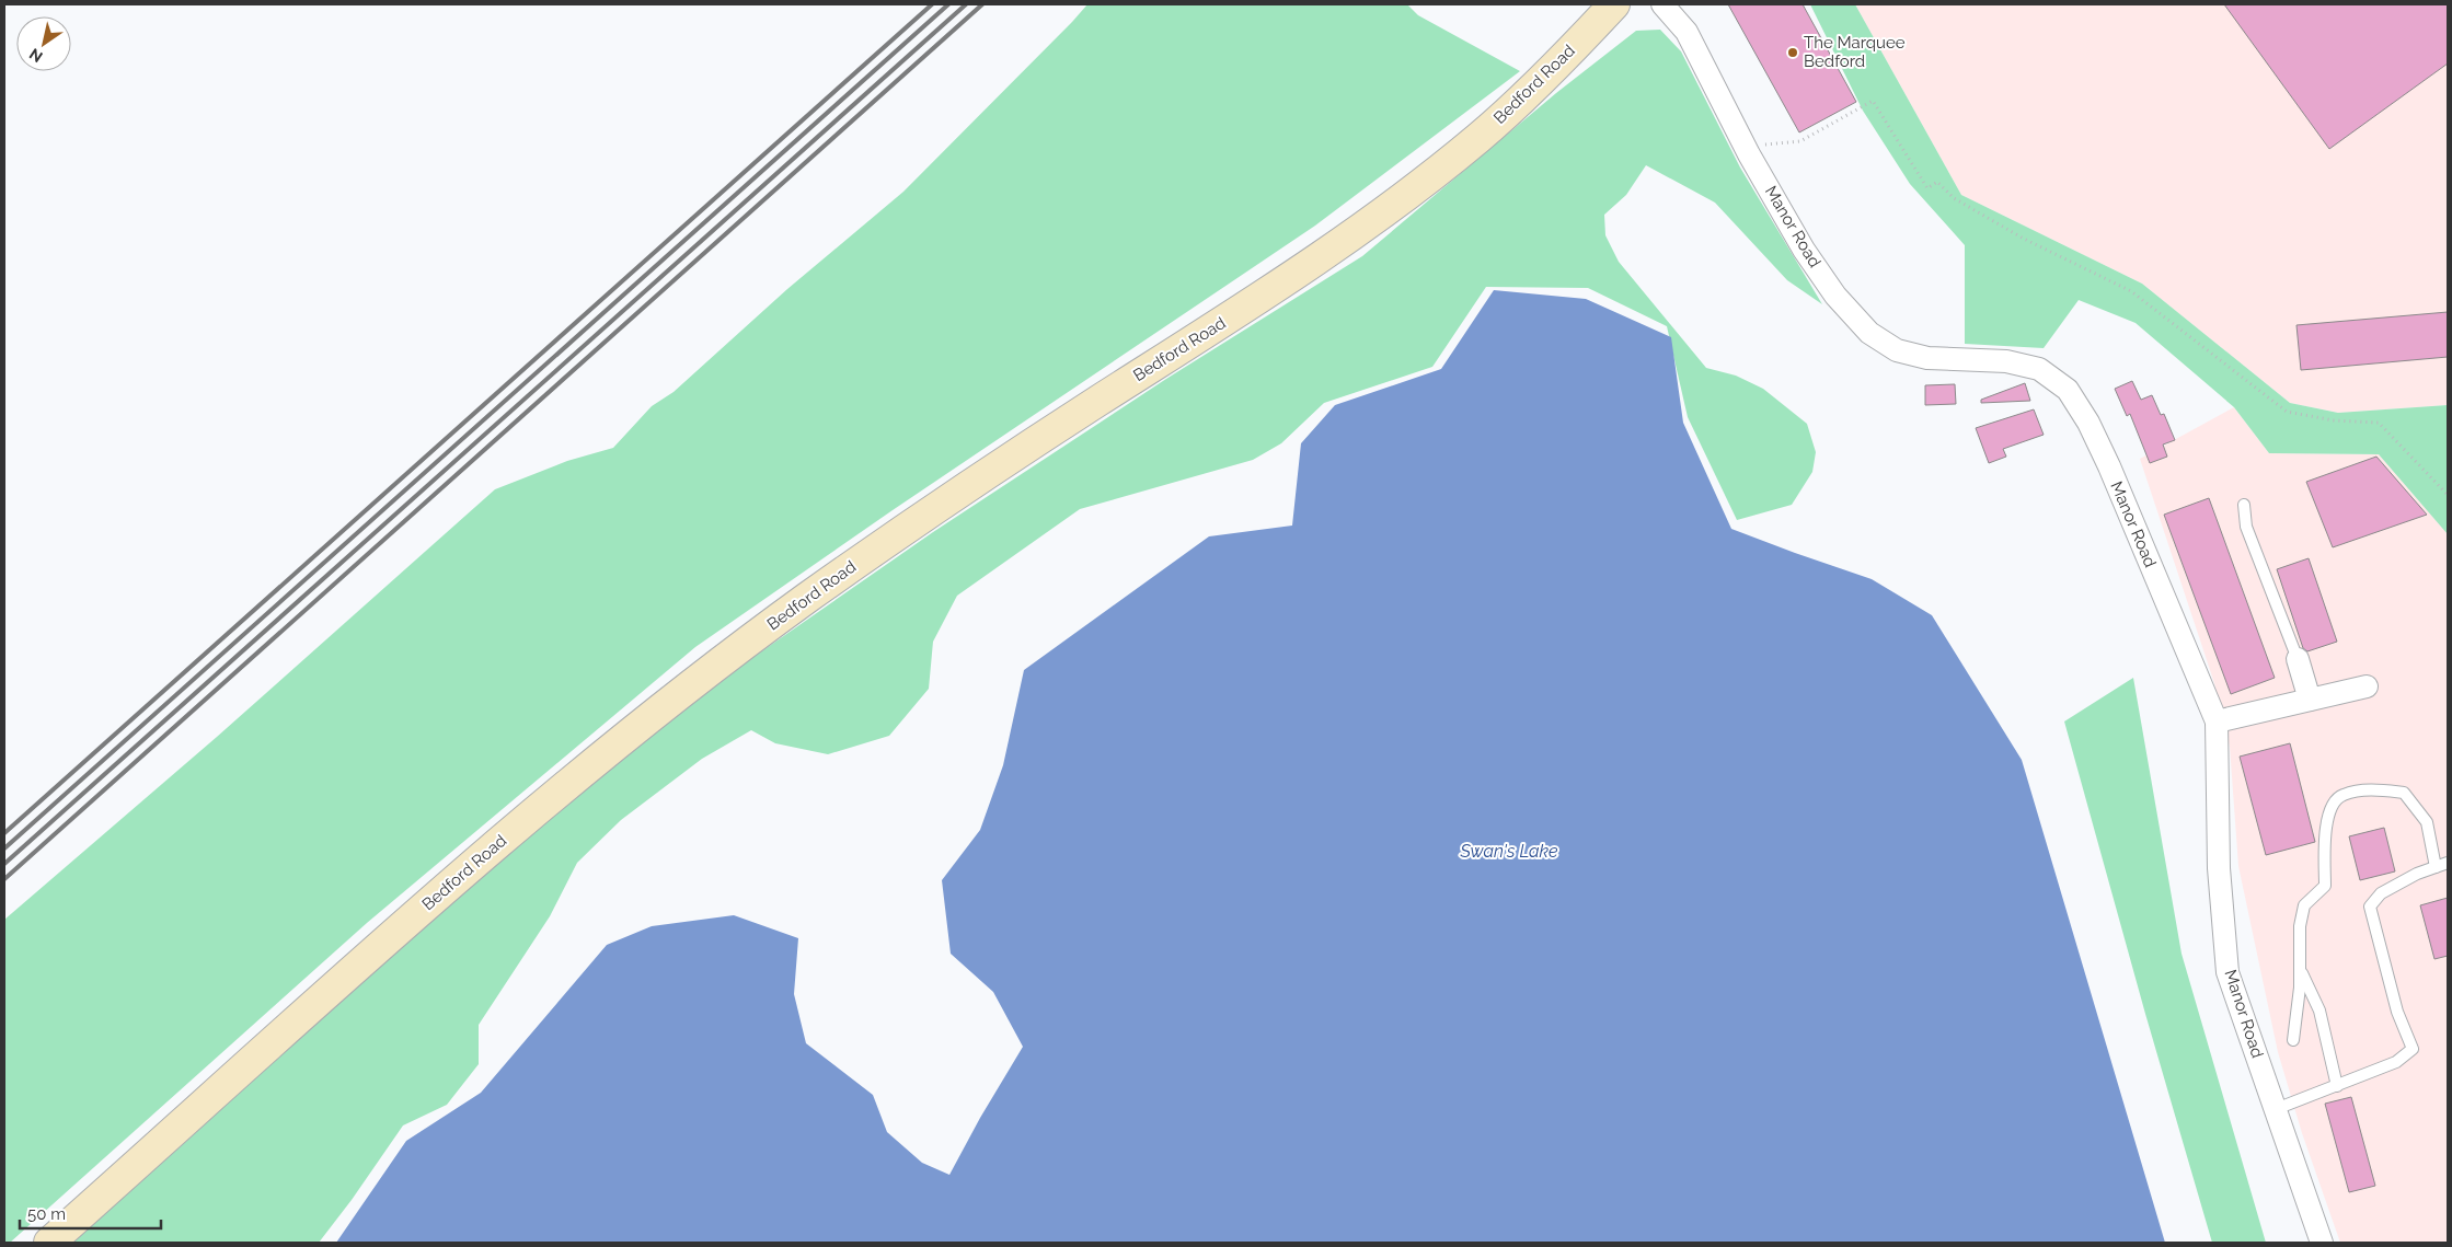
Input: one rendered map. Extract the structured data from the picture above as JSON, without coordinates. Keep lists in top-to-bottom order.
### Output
{
  "streets": {
    "main road": ["Bedford Road"],
    "street": ["Manor Road"]
  },
  "water": ["Swan's Lake"],
  "places": ["The Marquee Bedford"],
  "scale_bar": "50 m",
  "north": "bottom left"
}
